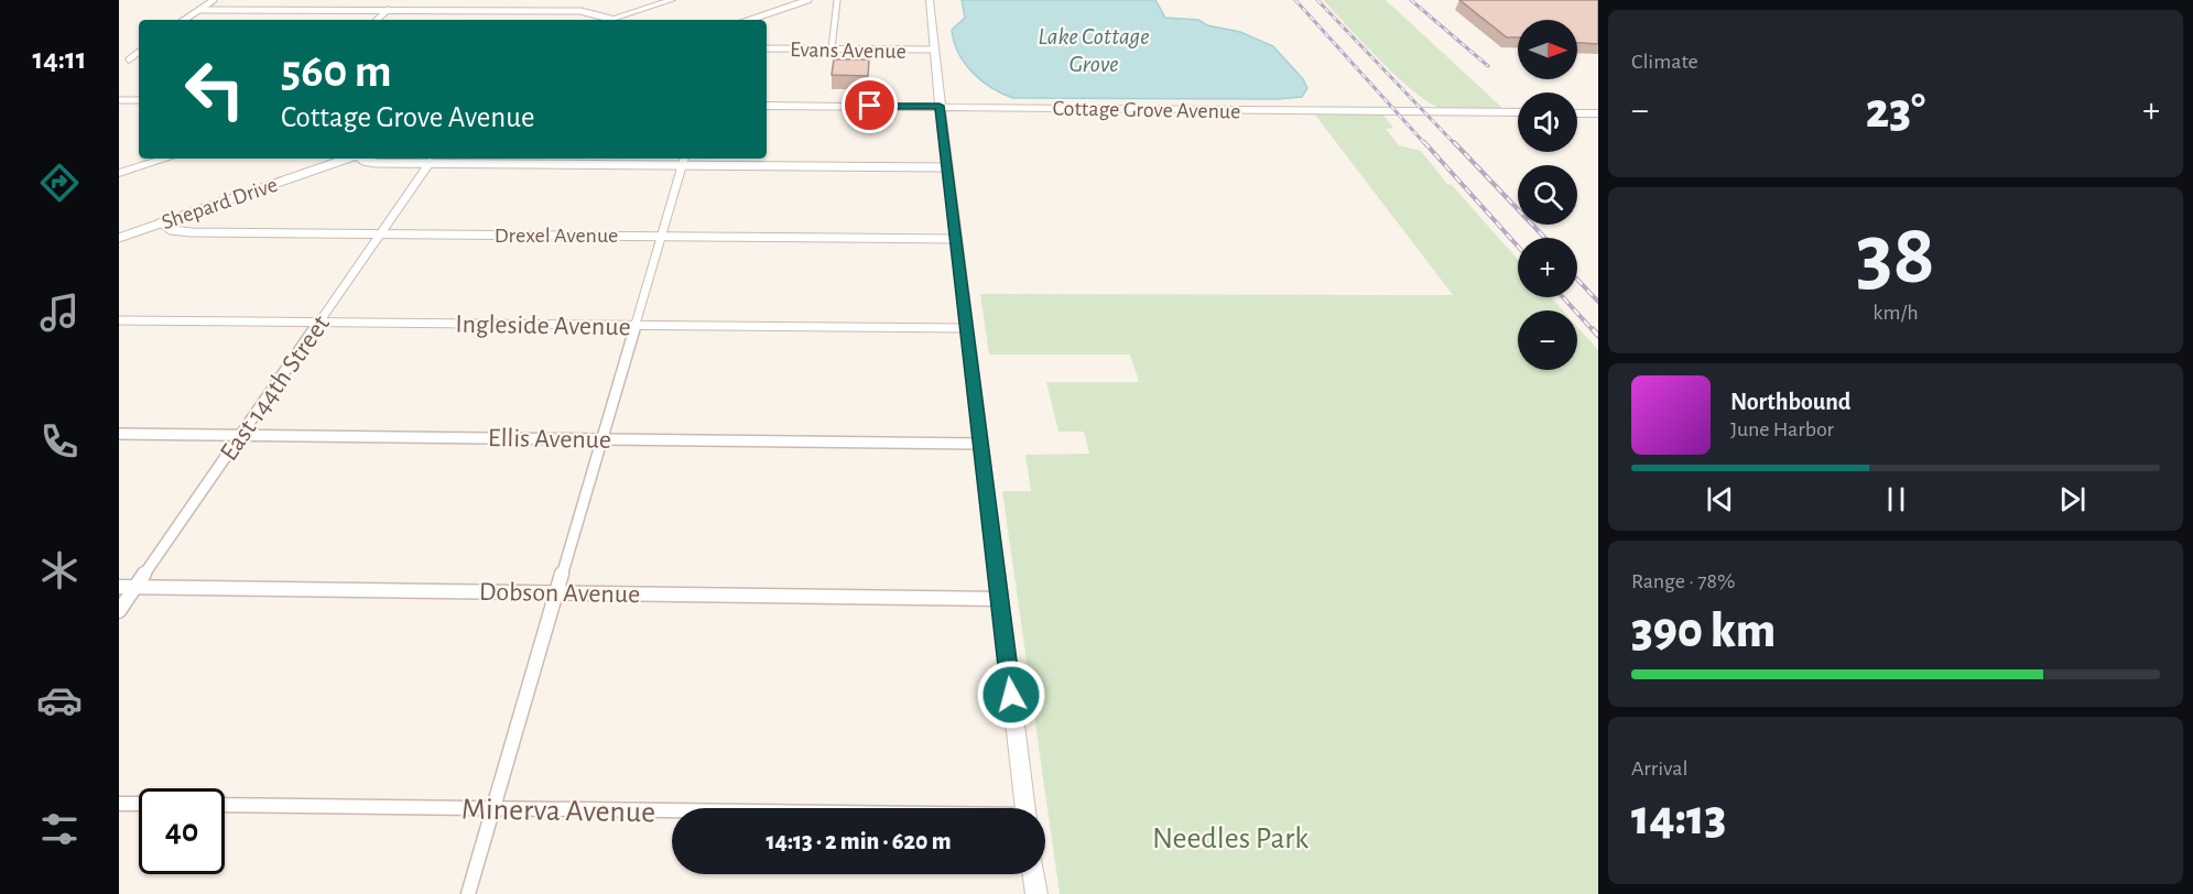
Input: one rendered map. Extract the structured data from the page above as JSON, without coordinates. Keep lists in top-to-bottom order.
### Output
{
  "streets": {
    "street": [
      "Evans Avenue",
      "Cottage Grove Avenue",
      "Shepard Drive",
      "Drexel Avenue",
      "Ingleside Avenue",
      "East 144th Street",
      "Ellis Avenue",
      "Dobson Avenue",
      "Minerva Avenue"
    ]
  },
  "crossings": [
    ["Shepard Drive", "Drexel Avenue"],
    ["Drexel Avenue", "East 144th Street"],
    ["Ingleside Avenue", "East 144th Street"],
    ["East 144th Street", "Ellis Avenue"],
    ["East 144th Street", "Dobson Avenue"]
  ],
  "water": ["Lake Cottage Grove"],
  "parks": ["Needles Park"],
  "north": "right",
  "page": {
    "tabs": "14:11",
    "tile": [
      "Climate",
      ["38", "km/h"],
      ["Range · 78%", "390 km"],
      ["Arrival", "14:13"]
    ],
    "map_buttons": ["+", "−"],
    "turn": ["560 m", "Cottage Grove Avenue"],
    "heat": ["−", "23°", "+"],
    "song": ["Northbound", "June Harbor"],
    "limit": "40",
    "trip": "14:13 · 2 min · 620 m"
  }
}
